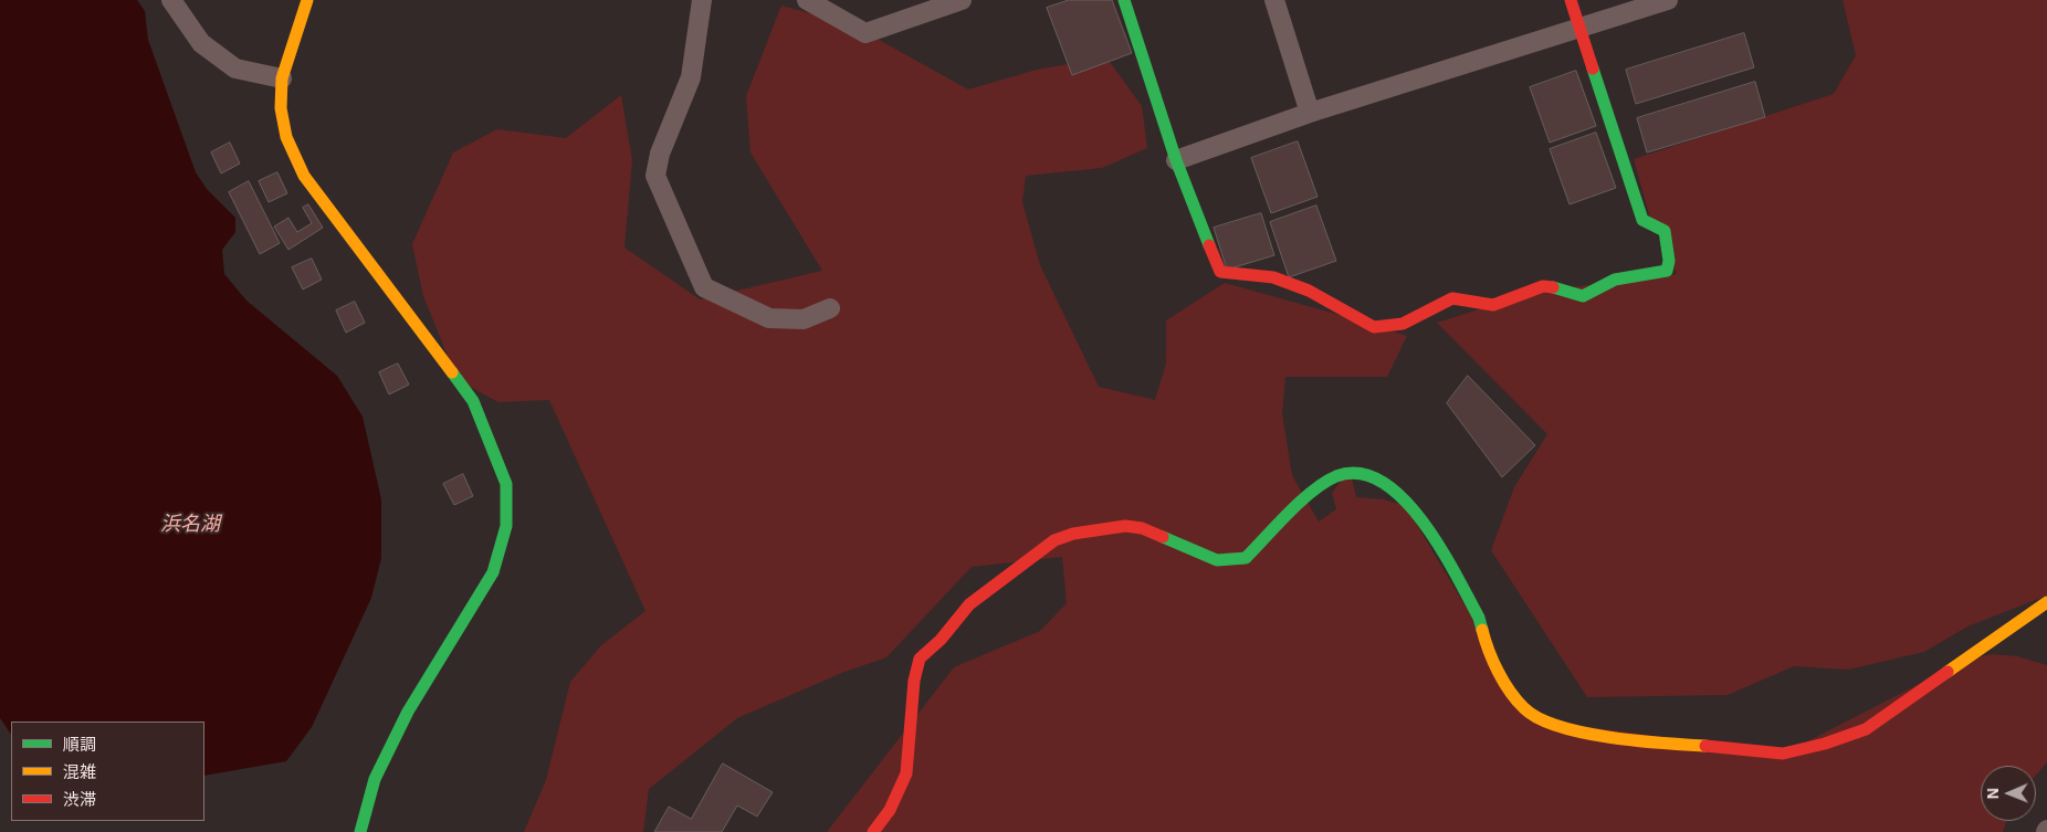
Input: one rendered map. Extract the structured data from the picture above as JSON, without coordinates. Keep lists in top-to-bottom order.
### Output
{
  "water": ["浜名湖"],
  "legend": ["順調", "混雑", "渋滞"],
  "north": "left"
}
